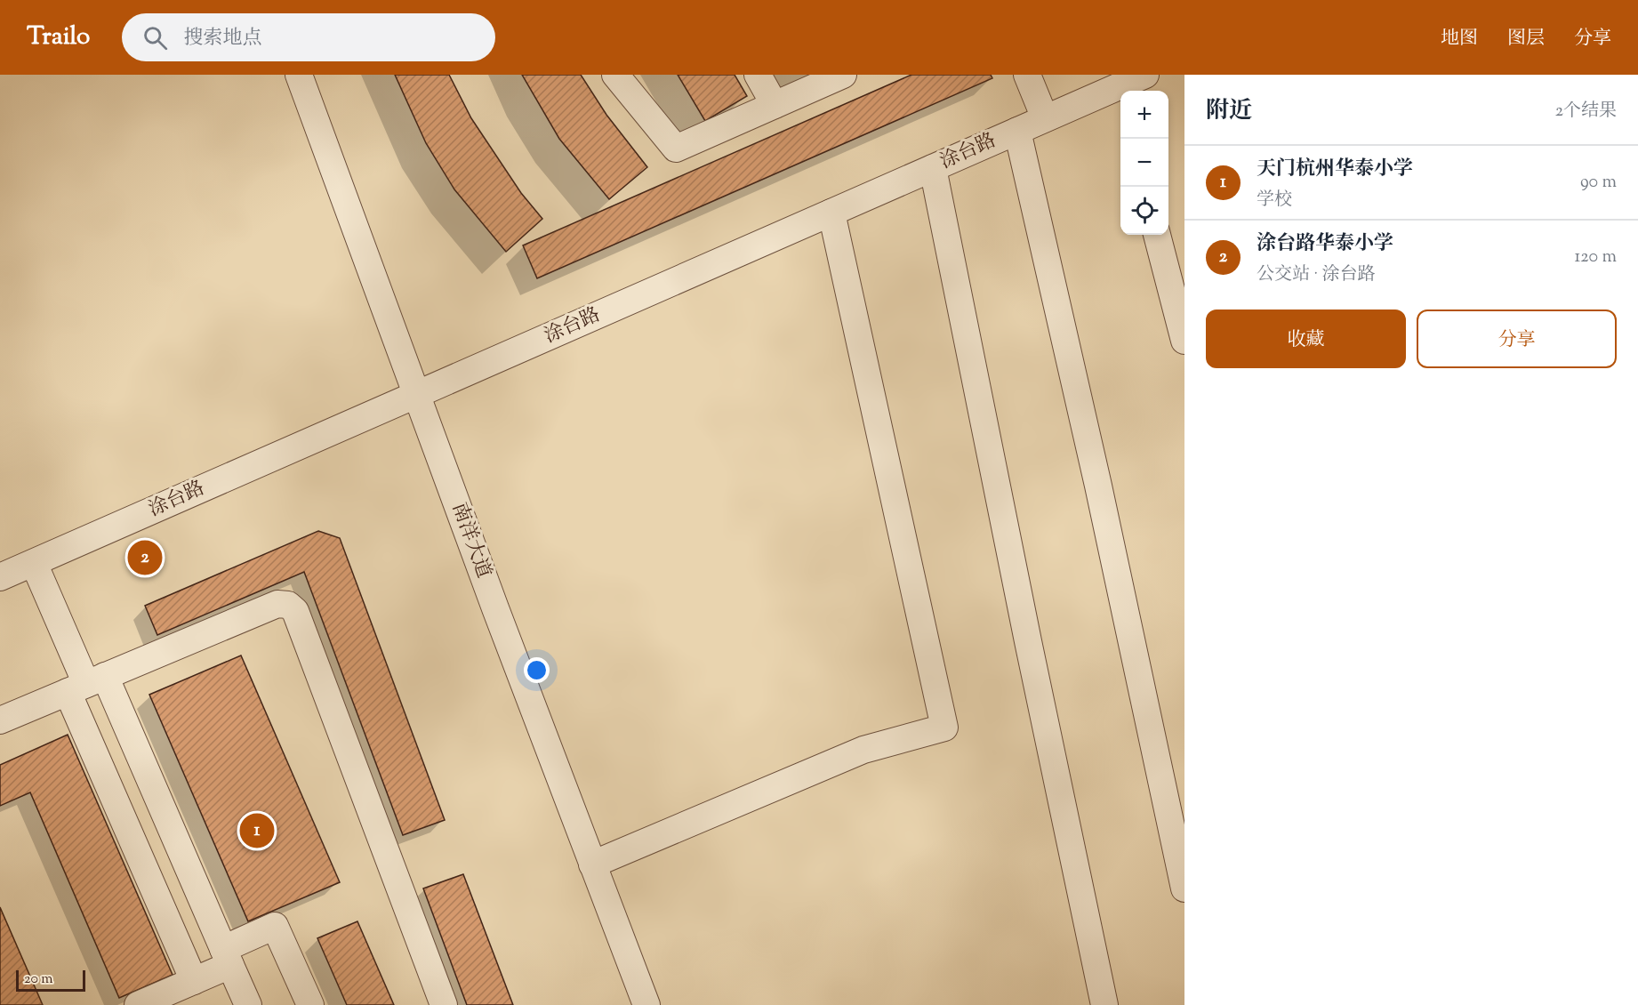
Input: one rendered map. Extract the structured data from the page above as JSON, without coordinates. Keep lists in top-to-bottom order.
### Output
{
  "streets": {
    "street": ["涂台路", "南洋大道"]
  },
  "crossings": [
    ["涂台路", "南洋大道"]
  ],
  "scale_bar": "20 m",
  "page": {
    "header": "Trailo",
    "search": "搜索地点",
    "nav": ["地图", "图层", "分享"],
    "heading": ["附近", "2个结果"],
    "map_buttons": ["+", "−"],
    "list": [
      {
        "mark": "1",
        "name": "天门杭州华泰小学",
        "note": "学校",
        "value": "90 m"
      },
      {
        "mark": "2",
        "name": "涂台路华泰小学",
        "note": "公交站 · 涂台路",
        "value": "120 m"
      }
    ],
    "buttons": ["收藏", "分享"],
    "pins": ["2", "1"],
    "scale": "20 m"
  }
}
